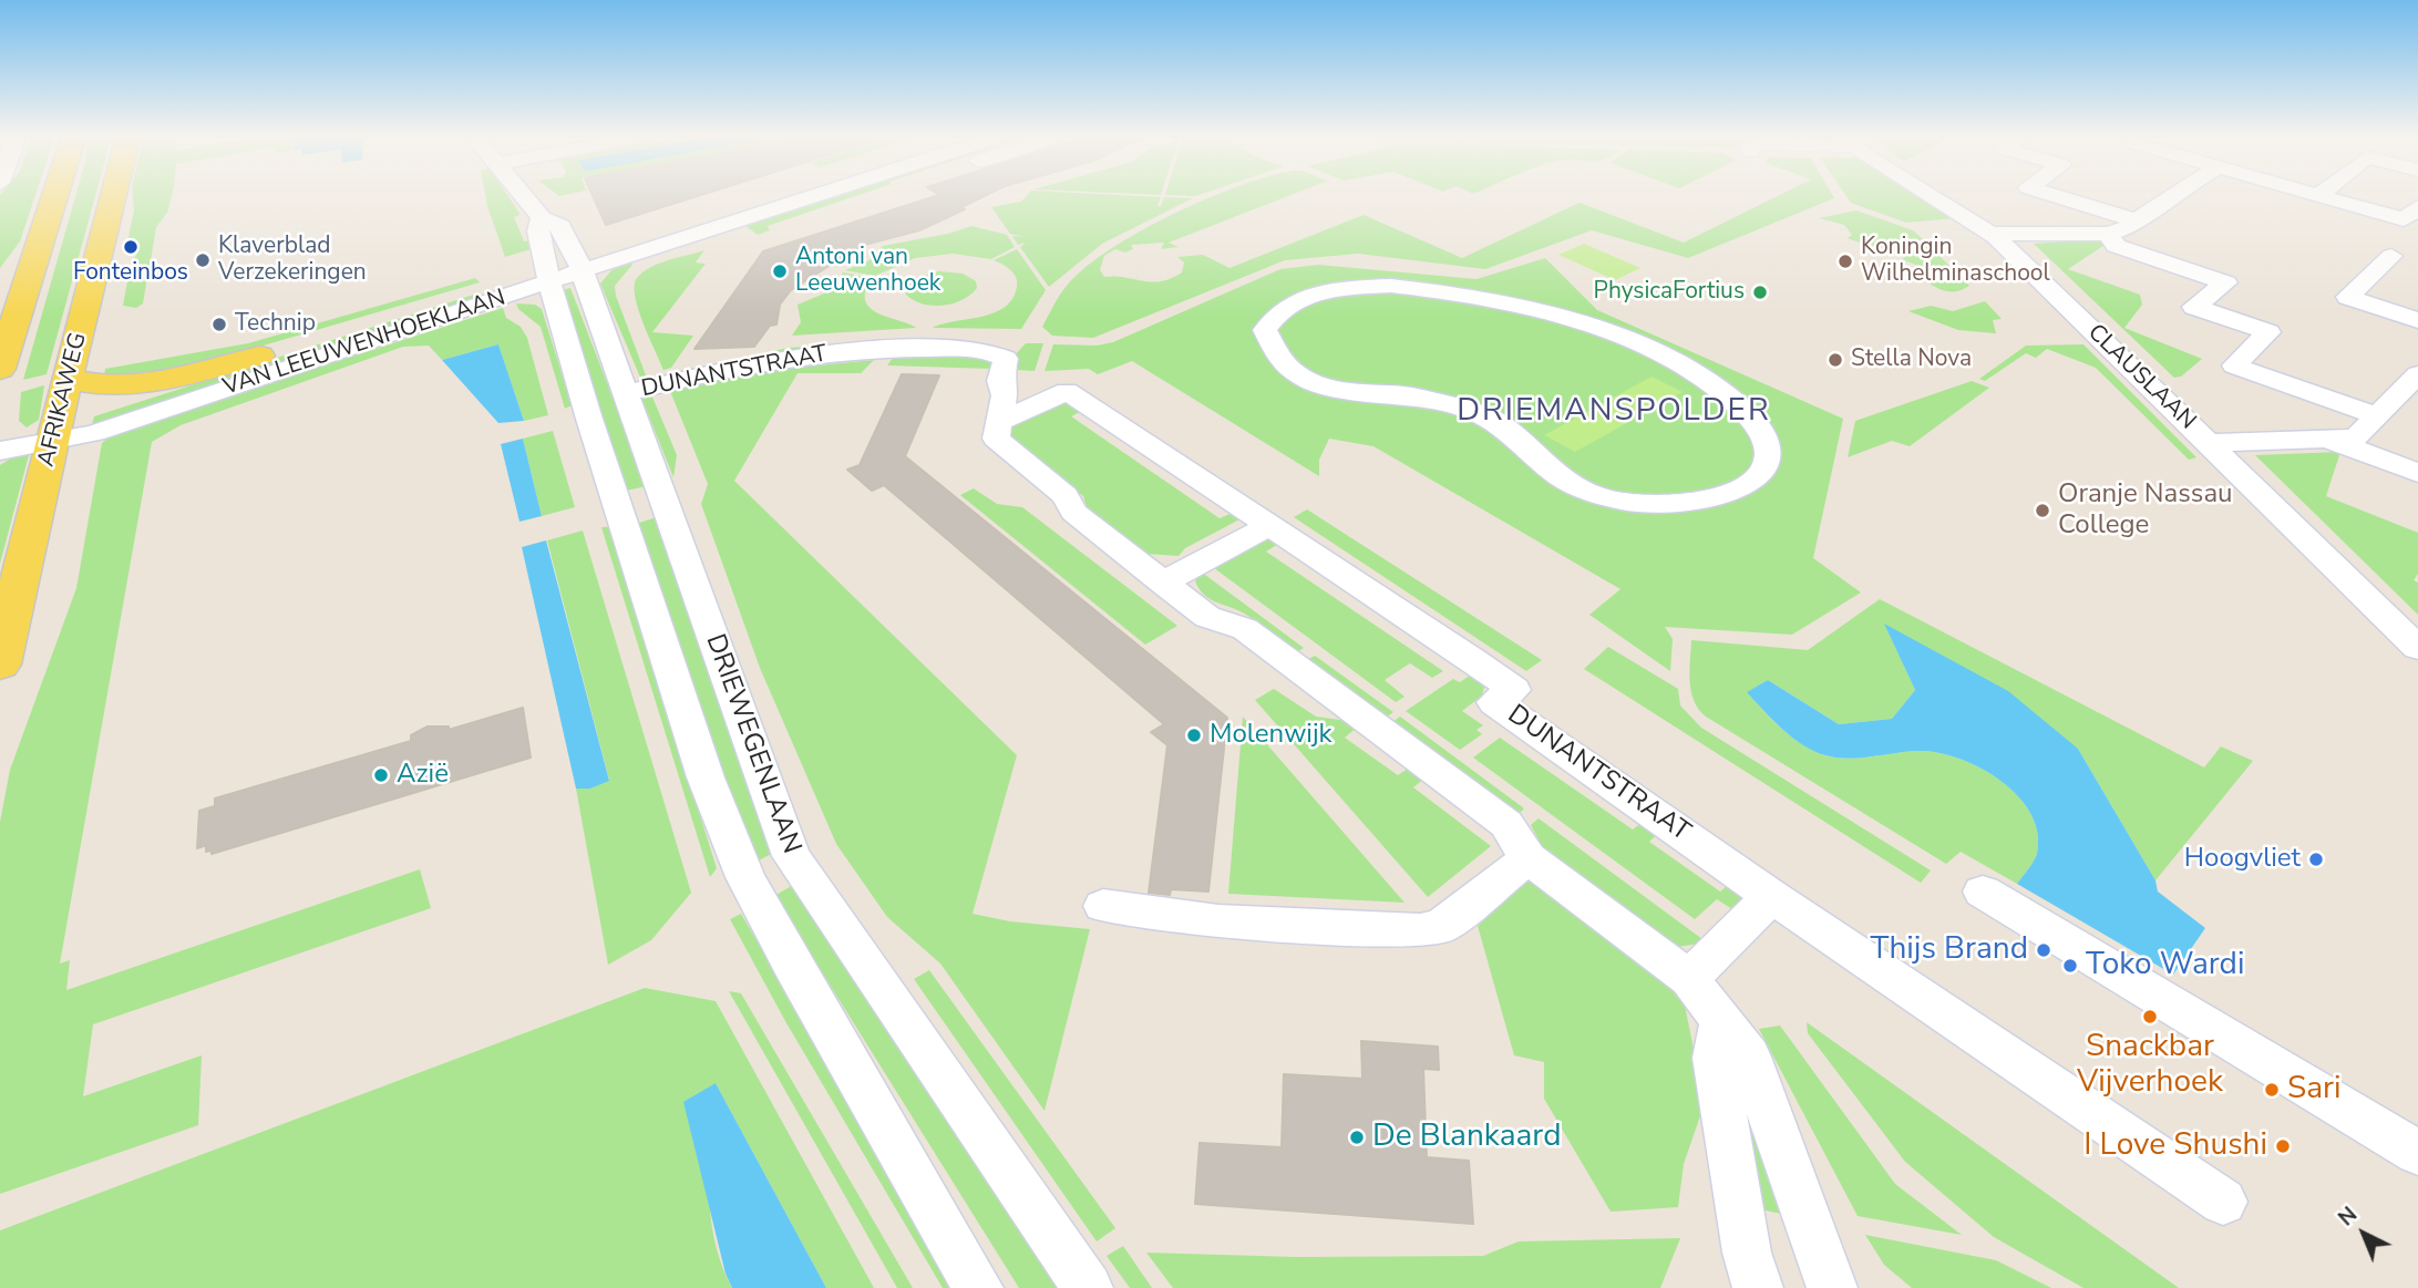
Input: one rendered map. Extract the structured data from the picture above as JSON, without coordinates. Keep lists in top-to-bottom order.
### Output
{
  "streets": {
    "main road": ["AFRIKAWEG"],
    "street": [
      "VAN LEEUWENHOEKLAAN",
      "DUNANTSTRAAT",
      "CLAUSLAAN",
      "DRIEWEGENLAAN"
    ]
  },
  "crossings": [
    ["VAN LEEUWENHOEKLAAN", "AFRIKAWEG"],
    ["VAN LEEUWENHOEKLAAN", "DRIEWEGENLAAN"],
    ["DUNANTSTRAAT", "DRIEWEGENLAAN"]
  ],
  "districts": ["DRIEMANSPOLDER"],
  "places": [
    "Fonteinbos",
    "Klaverblad Verzekeringen",
    "Koningin Wilhelminaschool",
    "Antoni van Leeuwenhoek",
    "PhysicaFortius",
    "Technip",
    "Stella Nova",
    "Oranje Nassau College",
    "Molenwijk",
    "Azië",
    "Hoogvliet",
    "Thijs Brand",
    "Toko Wardi",
    "Snackbar Vijverhoek",
    "Sari",
    "De Blankaard",
    "I Love Shushi"
  ],
  "north": "top left"
}
